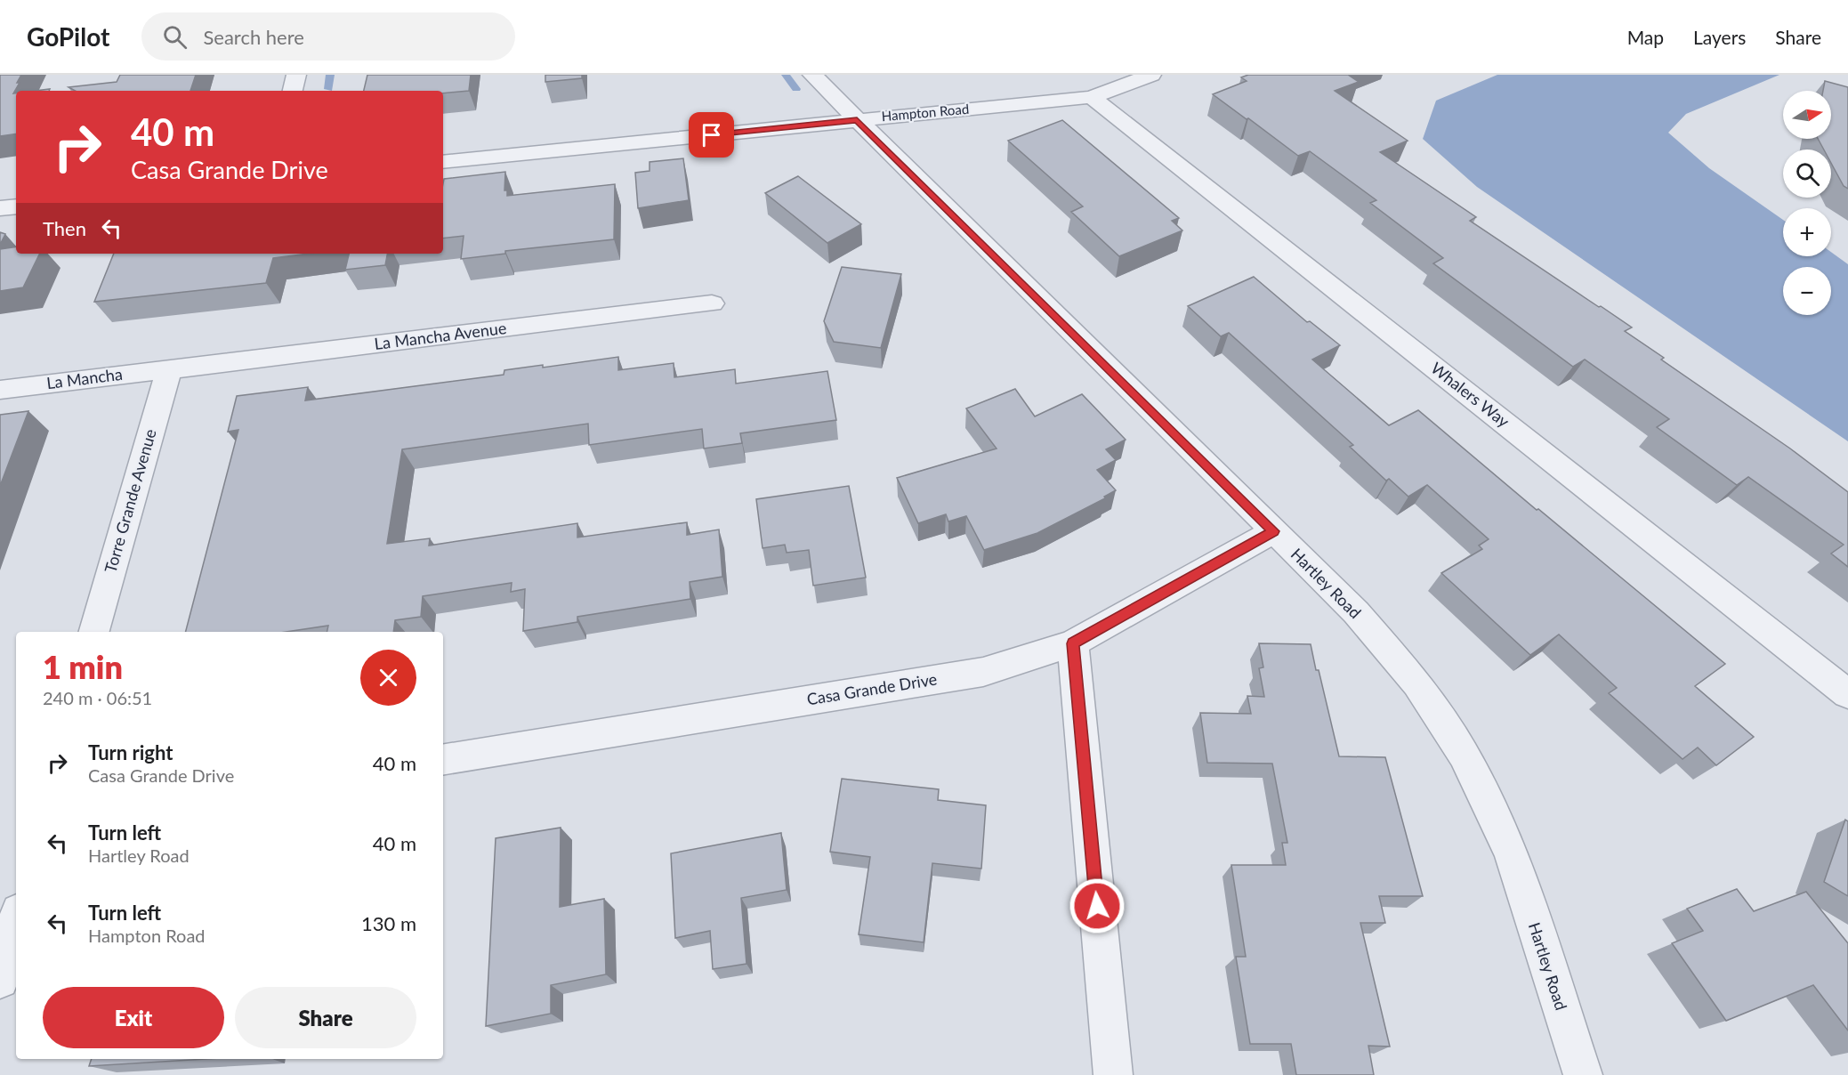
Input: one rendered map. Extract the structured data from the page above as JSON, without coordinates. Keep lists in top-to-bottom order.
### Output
{
  "streets": {
    "street": [
      "Hampton Road",
      "La Mancha Avenue",
      "La Mancha",
      "Whalers Way",
      "Torre Grande Avenue",
      "Hartley Road",
      "Casa Grande Drive"
    ]
  },
  "crossings": [
    ["Hampton Road", "Whalers Way"],
    ["Hampton Road", "Hartley Road"],
    ["La Mancha Avenue", "La Mancha"],
    ["La Mancha Avenue", "Torre Grande Avenue"],
    ["La Mancha", "Torre Grande Avenue"],
    ["Hartley Road", "Casa Grande Drive"]
  ],
  "north": "right",
  "page": {
    "header": "GoPilot",
    "search": "Search here",
    "nav": ["Map", "Layers", "Share"],
    "map_buttons": ["+", "−"],
    "turn": ["40 m", "Casa Grande Drive"],
    "then": "Then",
    "heading": ["1 min", "240 m · 06:51"],
    "list": [
      {
        "name": "Turn right",
        "note": "Casa Grande Drive",
        "value": "40 m"
      },
      {
        "name": "Turn left",
        "note": "Hartley Road",
        "value": "40 m"
      },
      {
        "name": "Turn left",
        "note": "Hampton Road",
        "value": "130 m"
      }
    ],
    "buttons": ["Exit", "Share"]
  }
}
